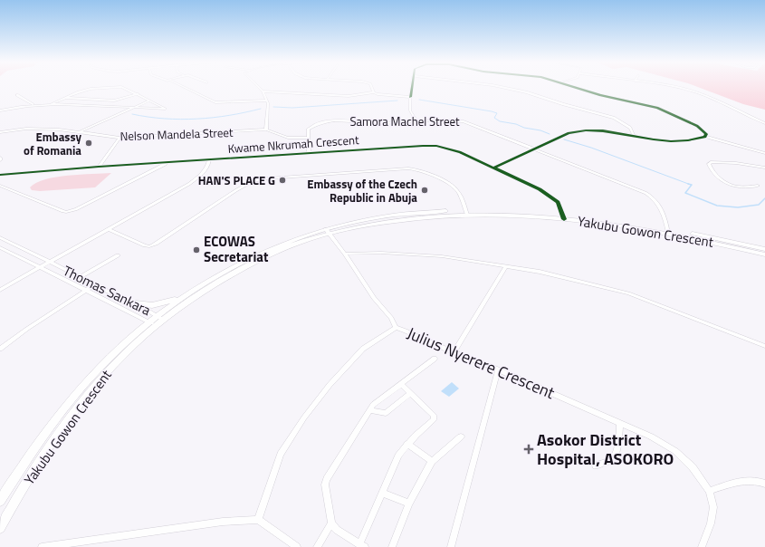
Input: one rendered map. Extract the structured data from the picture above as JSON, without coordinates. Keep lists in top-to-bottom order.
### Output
{
  "streets": {
    "main road": ["Yakubu Gowon Crescent"],
    "street": [
      "Samora Machel Street",
      "Nelson Mandela Street",
      "Kwame Nkrumah Crescent",
      "Thomas Sankara",
      "Julius Nyerere Crescent"
    ]
  },
  "crossings": [
    ["Samora Machel Street", "Yakubu Gowon Crescent"],
    ["Kwame Nkrumah Crescent", "Yakubu Gowon Crescent"],
    ["Kwame Nkrumah Crescent", "Thomas Sankara"],
    ["Yakubu Gowon Crescent", "Thomas Sankara"],
    ["Yakubu Gowon Crescent", "Julius Nyerere Crescent"]
  ],
  "places": {
    "other": [
      "Embassy of Romania",
      "HAN'S PLACE G",
      "Embassy of the Czech Republic in Abuja",
      "ECOWAS Secretariat"
    ],
    "health": ["Asokor District Hospital, ASOKORO"]
  }
}
